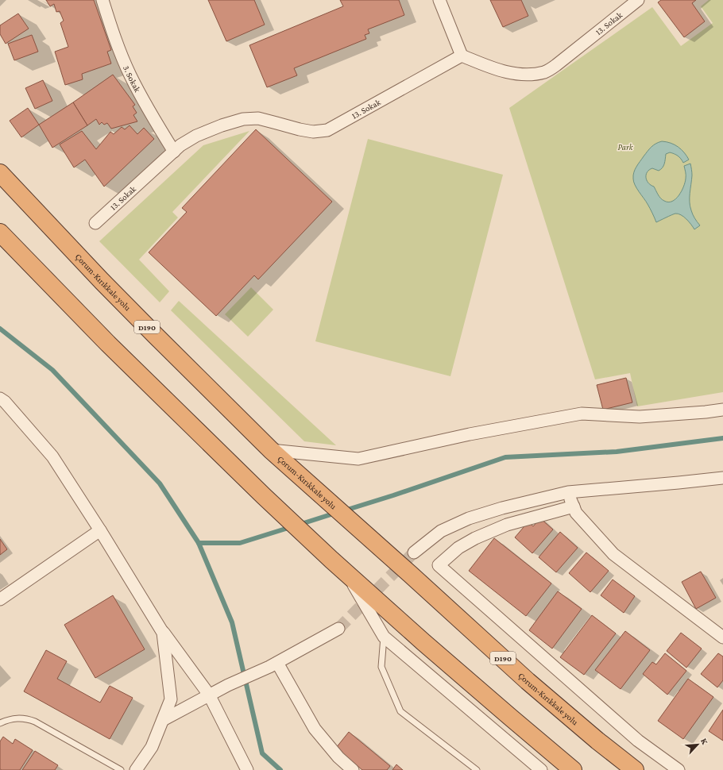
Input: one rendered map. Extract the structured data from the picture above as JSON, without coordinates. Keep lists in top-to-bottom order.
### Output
{
  "streets": {
    "highway": ["Çorum-Kırıkkale yolu", "D190"],
    "street": ["13. Sokak", "3. Sokak"]
  },
  "crossings": [
    ["13. Sokak", "3. Sokak"]
  ],
  "parks": ["Park"],
  "north": "top right"
}
